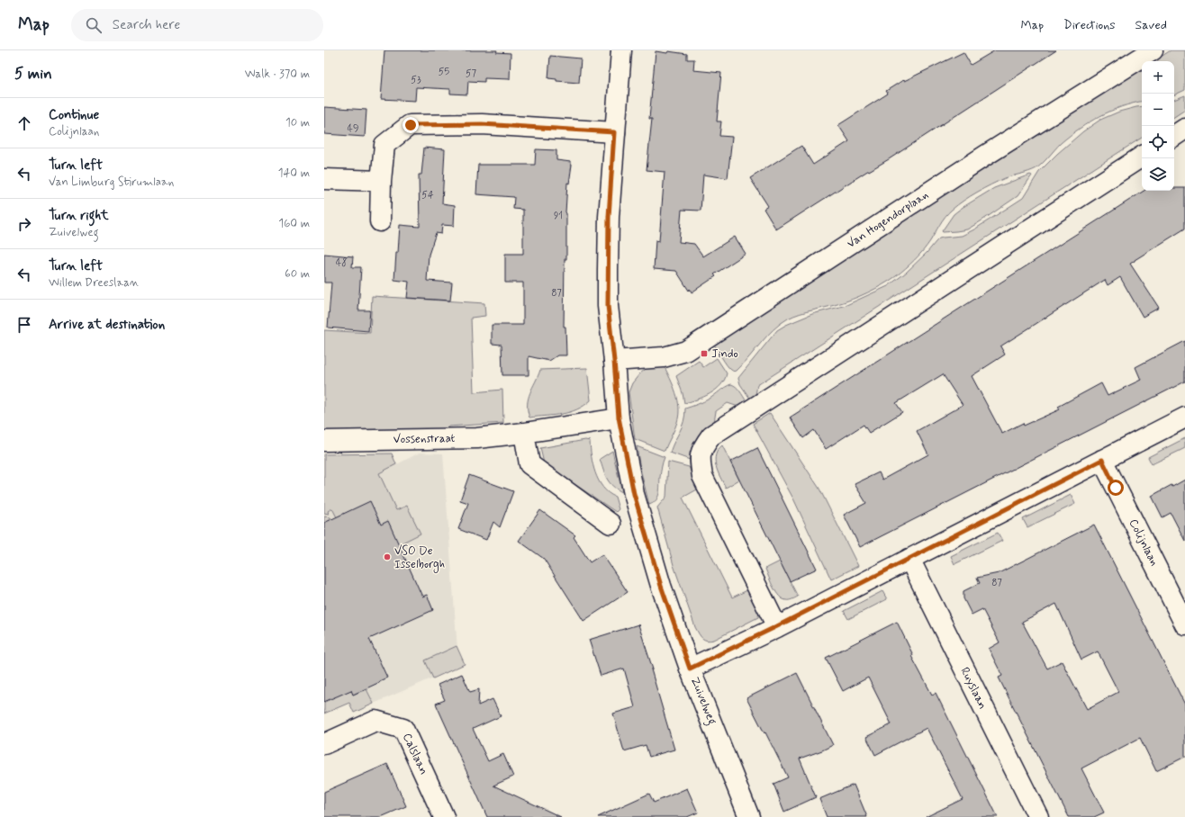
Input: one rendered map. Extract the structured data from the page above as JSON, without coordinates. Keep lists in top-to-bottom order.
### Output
{
  "streets": {
    "street": [
      "Van Hogendorplaan",
      "Vossenstraat",
      "Colijnlaan",
      "Ruyslaan",
      "Zuivelweg",
      "Calslaan"
    ]
  },
  "crossings": [
    ["Van Hogendorplaan", "Zuivelweg"],
    ["Vossenstraat", "Zuivelweg"]
  ],
  "places": {
    "transit": ["Jindo"],
    "other": ["VSO De Isselborgh"]
  },
  "house_numbers": [
    "55",
    "57",
    "53",
    "49",
    "54",
    "91",
    "48",
    "87",
    "87"
  ],
  "page": {
    "header": "Map",
    "search": "Search here",
    "nav": ["Map", "Directions", "Saved"],
    "heading": ["5 min", "Walk · 370 m"],
    "map_buttons": ["+", "−"],
    "list": [
      ["Continue", "Colijnlaan", "10 m"],
      ["Turn left", "Van Limburg Stirumlaan", "140 m"],
      ["Turn right", "Zuivelweg", "160 m"],
      ["Turn left", "Willem Dreeslaan", "60 m"],
      "Arrive at destination"
    ]
  }
}
